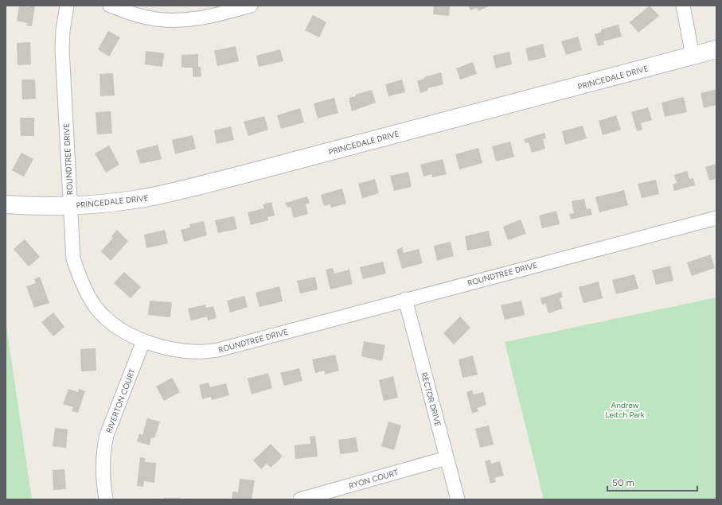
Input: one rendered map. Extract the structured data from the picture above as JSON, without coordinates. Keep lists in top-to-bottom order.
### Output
{
  "streets": {
    "street": [
      "PRINCEDALE DRIVE",
      "ROUNDTREE DRIVE",
      "RECTOR DRIVE",
      "RIVERTON COURT",
      "RYON COURT"
    ]
  },
  "crossings": [
    ["PRINCEDALE DRIVE", "ROUNDTREE DRIVE"],
    ["ROUNDTREE DRIVE", "RECTOR DRIVE"],
    ["ROUNDTREE DRIVE", "RIVERTON COURT"],
    ["RECTOR DRIVE", "RYON COURT"]
  ],
  "parks": ["Andrew Leitch Park"],
  "scale_bar": "50 m"
}
